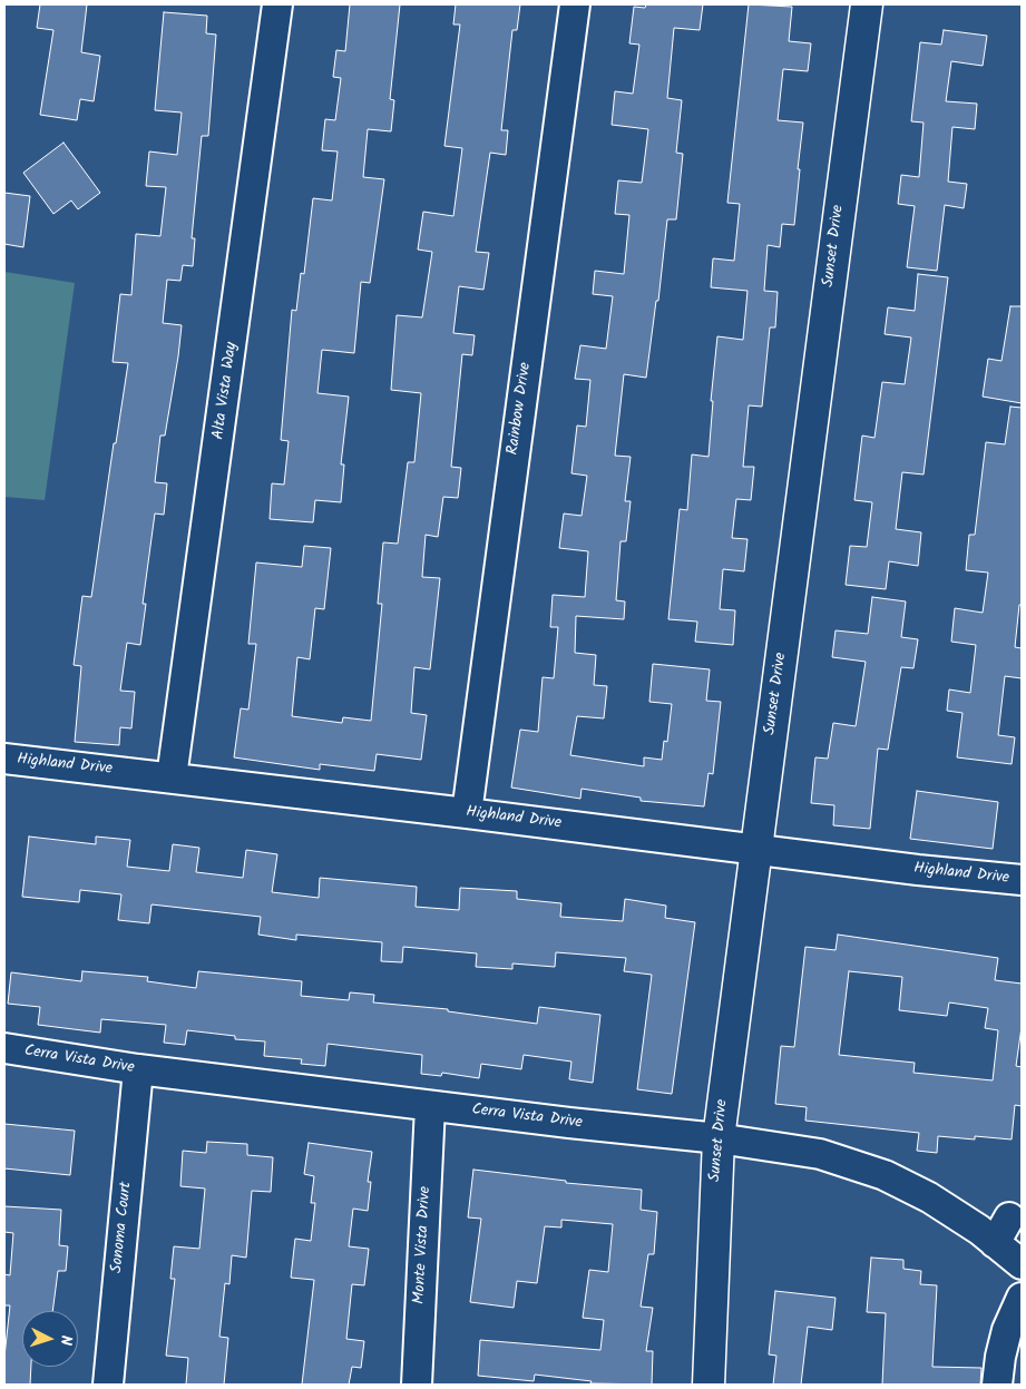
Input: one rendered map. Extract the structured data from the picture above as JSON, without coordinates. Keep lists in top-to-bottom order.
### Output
{
  "streets": {
    "street": [
      "Sunset Drive",
      "Alta Vista Way",
      "Rainbow Drive",
      "Highland Drive",
      "Cerra Vista Drive",
      "Sonoma Court",
      "Monte Vista Drive"
    ]
  },
  "crossings": [
    ["Sunset Drive", "Highland Drive"],
    ["Sunset Drive", "Cerra Vista Drive"],
    ["Alta Vista Way", "Highland Drive"],
    ["Rainbow Drive", "Highland Drive"],
    ["Cerra Vista Drive", "Sonoma Court"],
    ["Cerra Vista Drive", "Monte Vista Drive"]
  ],
  "north": "right"
}
